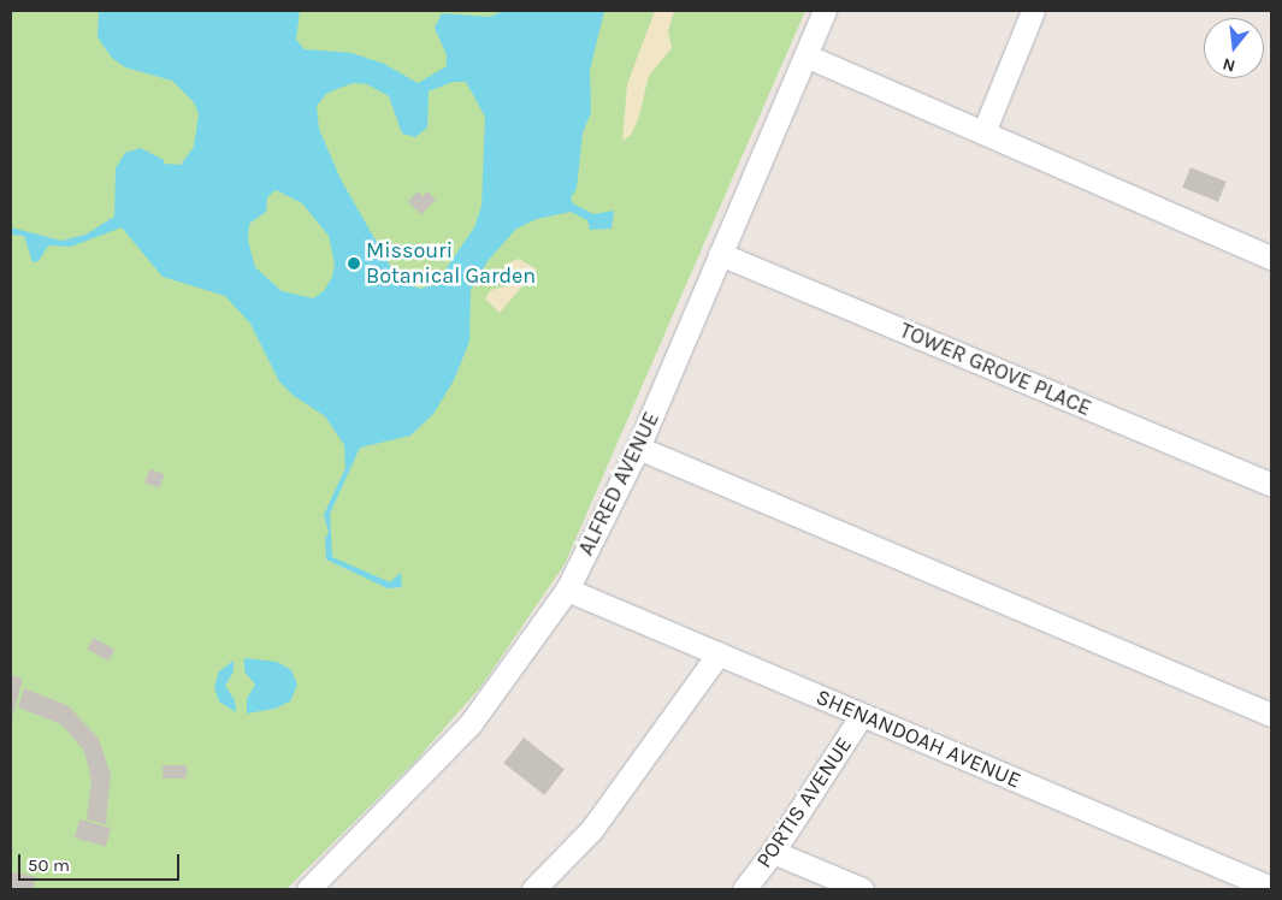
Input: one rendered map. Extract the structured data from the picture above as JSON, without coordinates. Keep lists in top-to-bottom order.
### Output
{
  "streets": {
    "street": [
      "TOWER GROVE PLACE",
      "ALFRED AVENUE",
      "SHENANDOAH AVENUE",
      "PORTIS AVENUE"
    ]
  },
  "crossings": [
    ["TOWER GROVE PLACE", "ALFRED AVENUE"],
    ["ALFRED AVENUE", "SHENANDOAH AVENUE"],
    ["SHENANDOAH AVENUE", "PORTIS AVENUE"]
  ],
  "places": ["Missouri Botanical Garden"],
  "scale_bar": "50 m",
  "north": "bottom"
}
